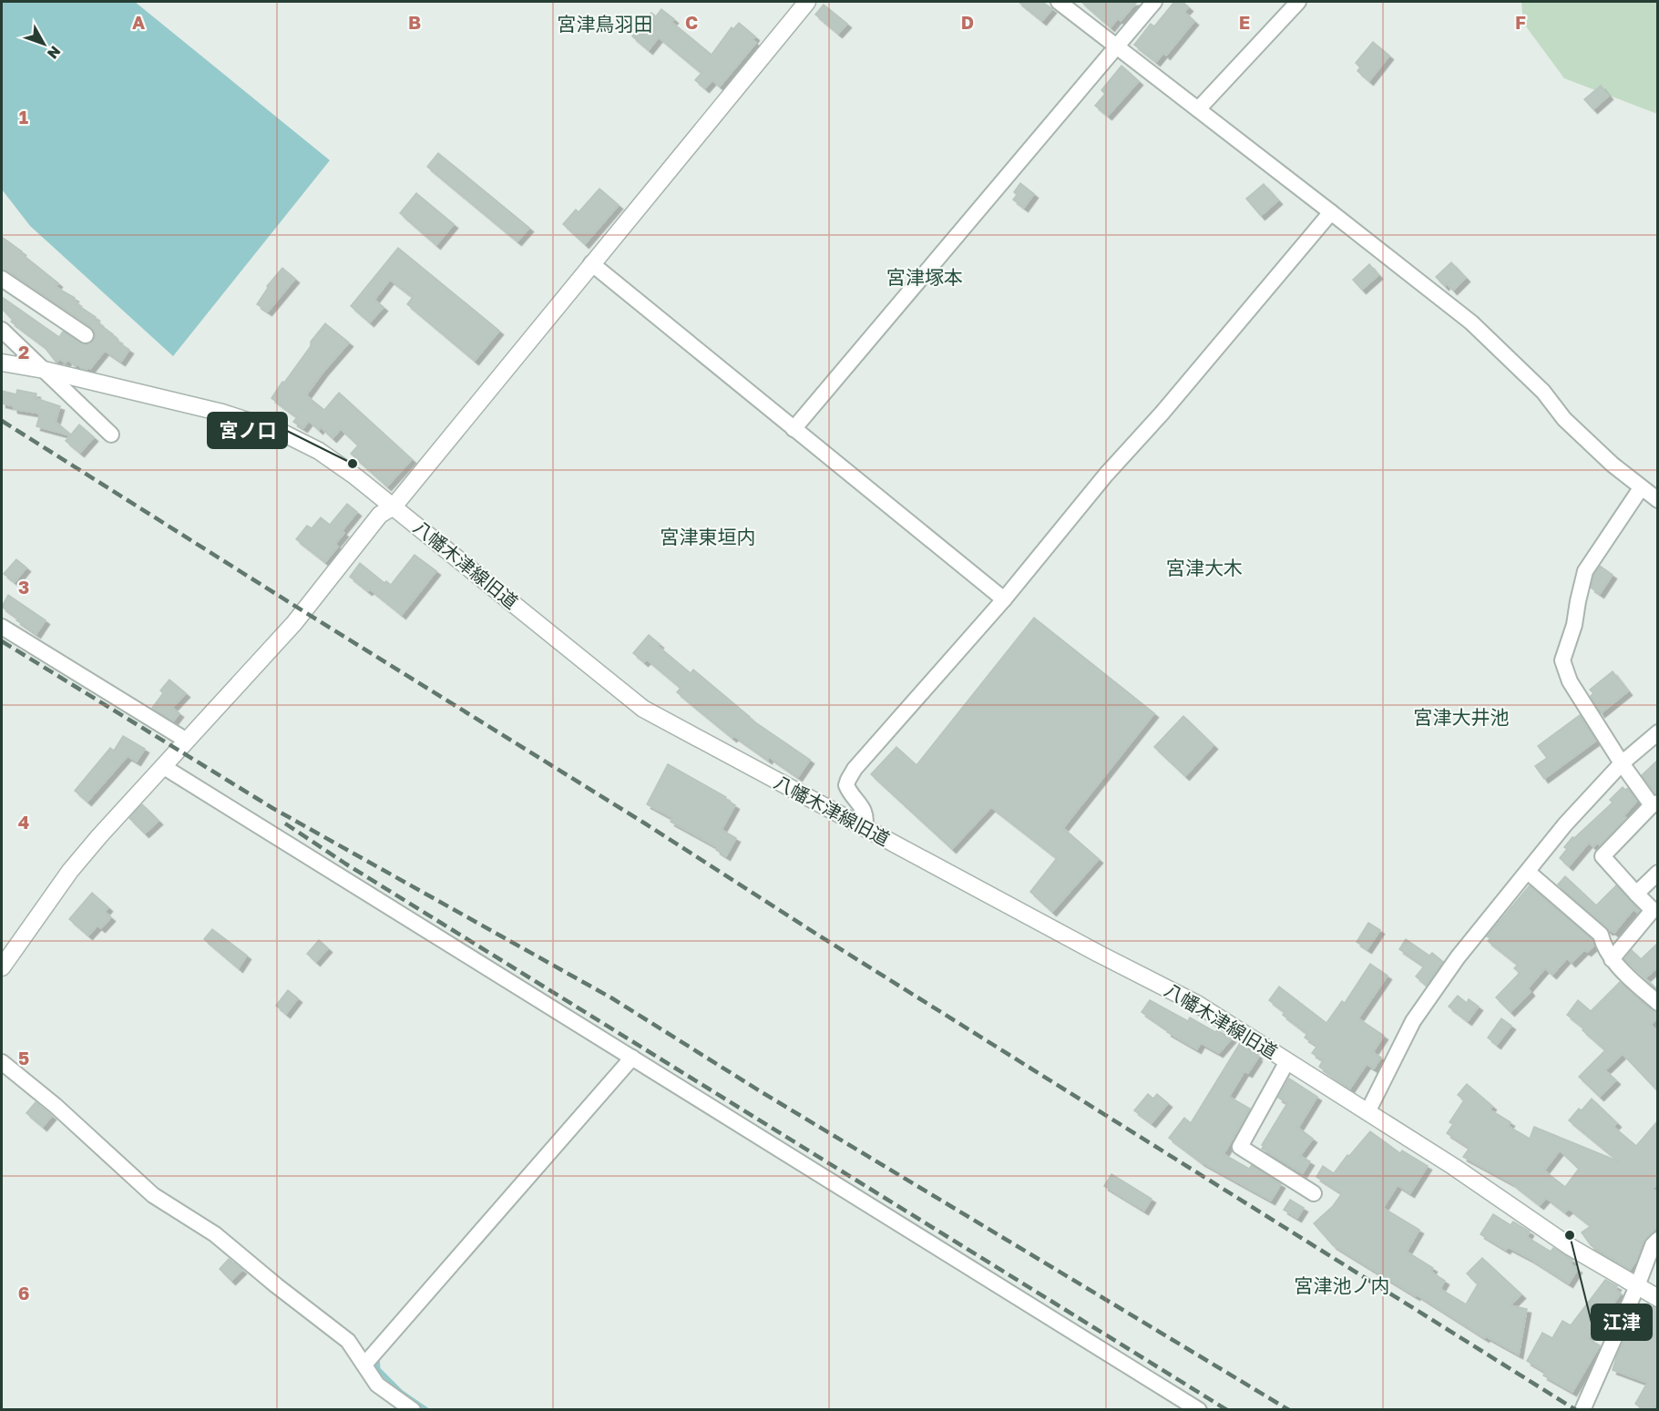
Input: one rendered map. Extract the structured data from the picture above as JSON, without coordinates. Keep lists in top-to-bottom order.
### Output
{
  "streets": {
    "street": ["八幡木津線旧道"]
  },
  "districts": [
    "宮津鳥羽田",
    "宮津塚本",
    "宮津東垣内",
    "宮津大木",
    "宮津大井池",
    "宮津池ノ内"
  ],
  "places": ["宮ノ口", "江津"],
  "north": "bottom right",
  "grid": {
    "columns": [
      "A",
      "B",
      "C",
      "D",
      "E",
      "F"
    ],
    "rows": [
      "1",
      "2",
      "3",
      "4",
      "5",
      "6"
    ]
  }
}
